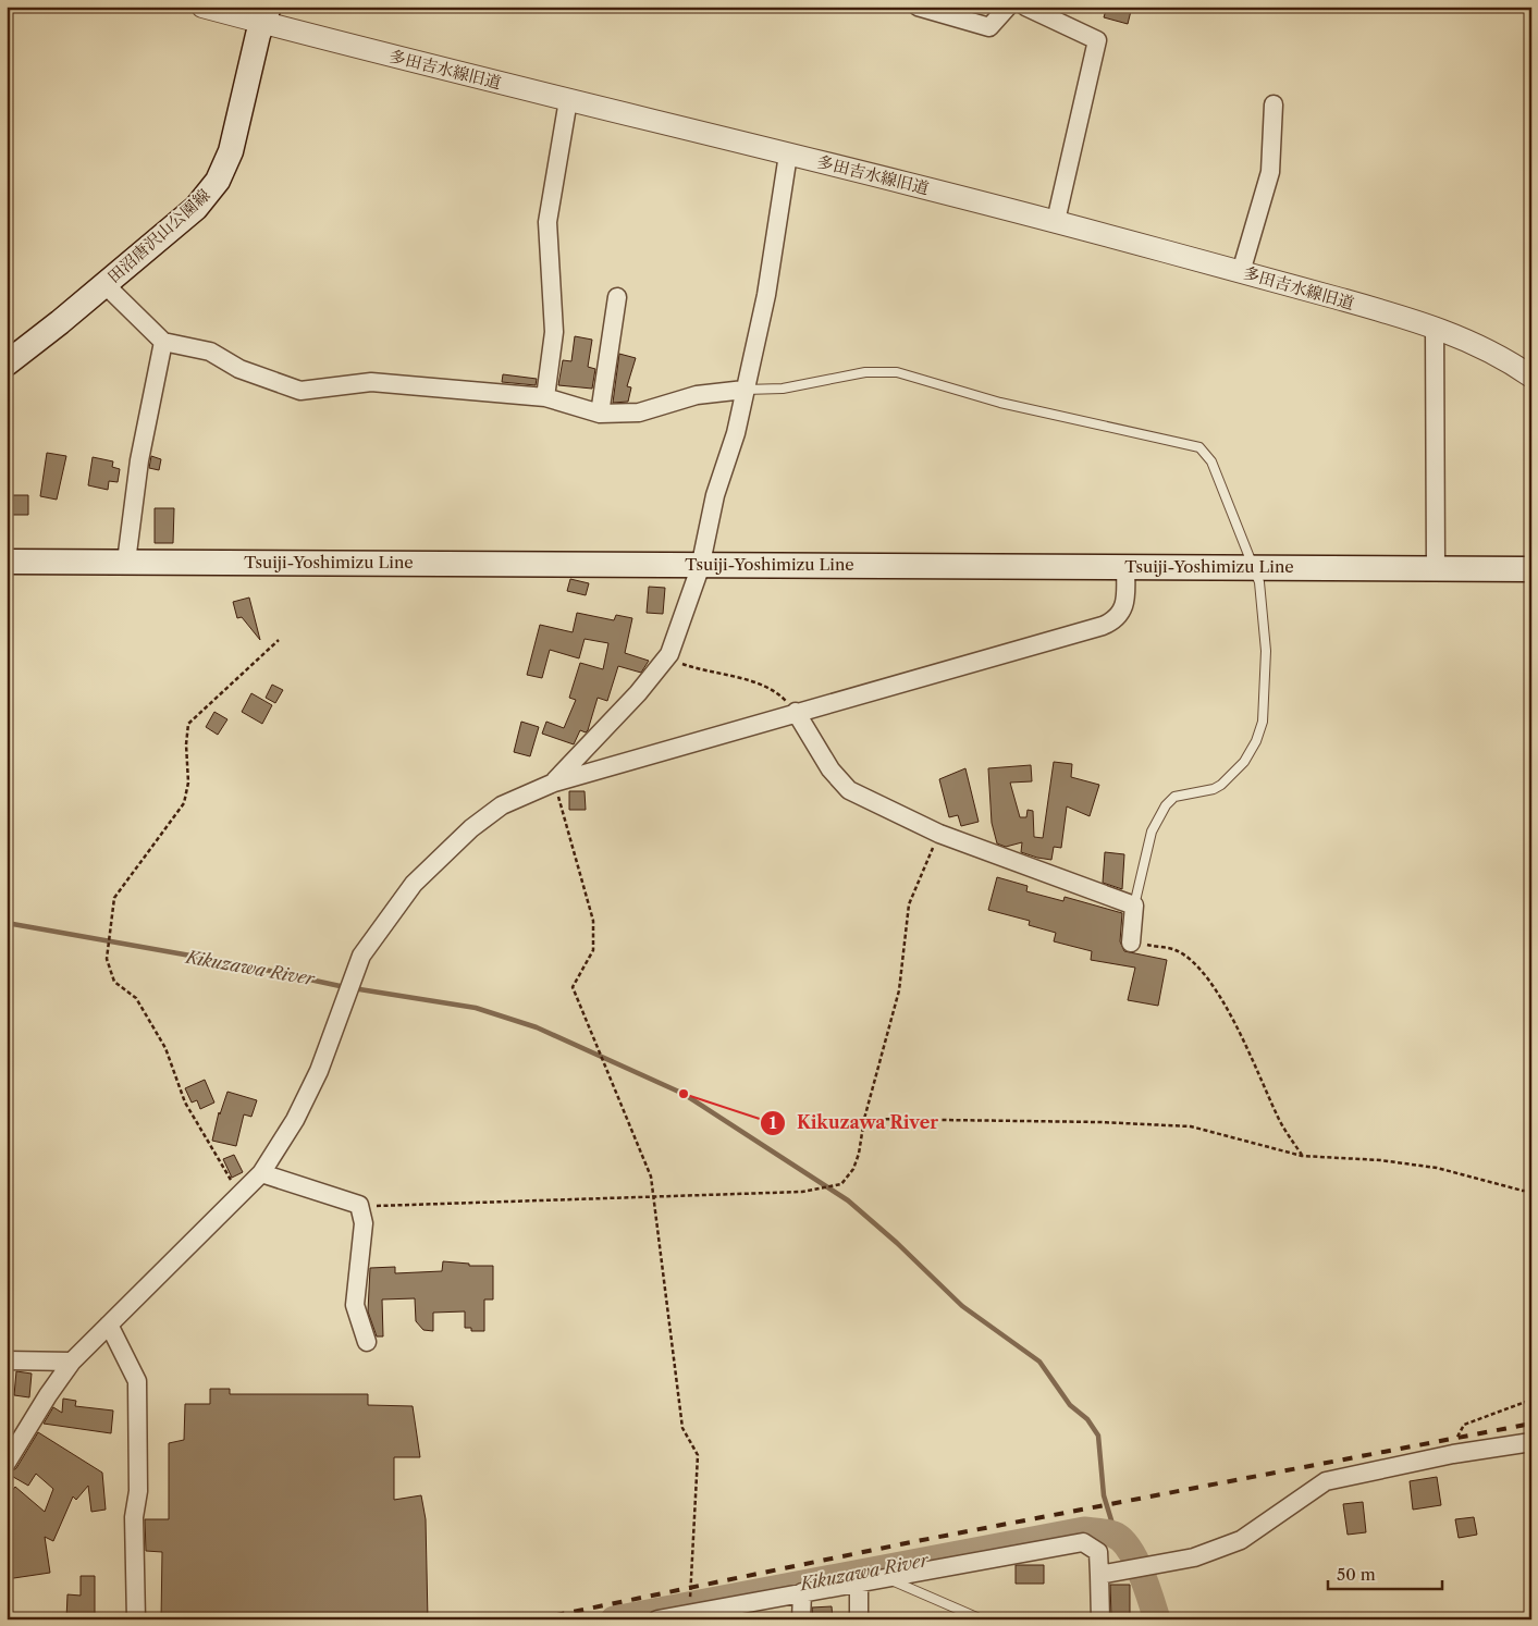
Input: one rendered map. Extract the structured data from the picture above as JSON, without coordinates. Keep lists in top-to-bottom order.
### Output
{
  "streets": {
    "main road": ["田沼唐沢山公園線", "Tsuiji-Yoshimizu Line"],
    "street": ["多田吉水線旧道"]
  },
  "crossings": [
    ["多田吉水線旧道", "田沼唐沢山公園線"]
  ],
  "water": ["Kikuzawa River"],
  "places": ["Kikuzawa River"],
  "scale_bar": "50 m"
}
